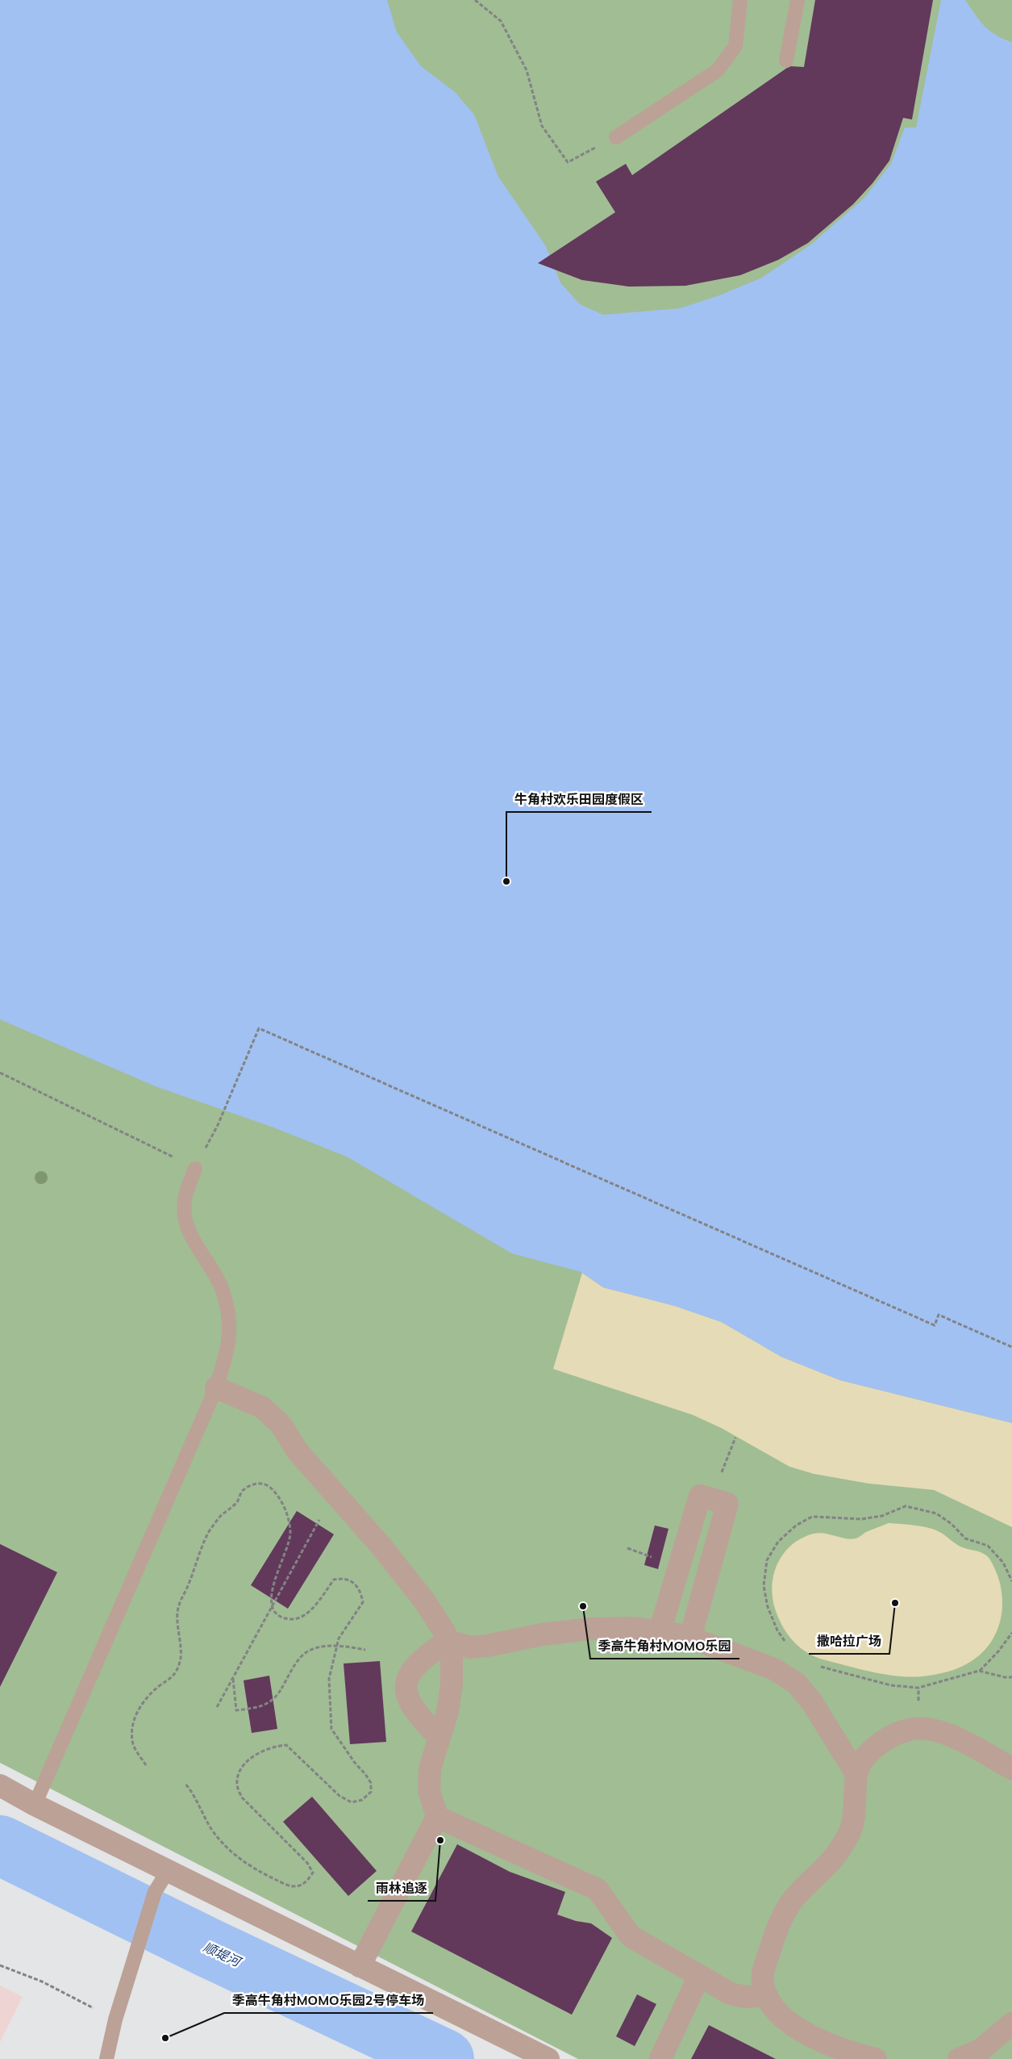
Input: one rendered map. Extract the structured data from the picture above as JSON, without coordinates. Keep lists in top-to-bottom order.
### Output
{
  "water": ["顺堤河"],
  "places": [
    "牛角村欢乐田园度假区",
    "撒哈拉广场",
    "季高牛角村MOMO乐园",
    "雨林追逐",
    "季高牛角村MOMO乐园2号停车场"
  ]
}
